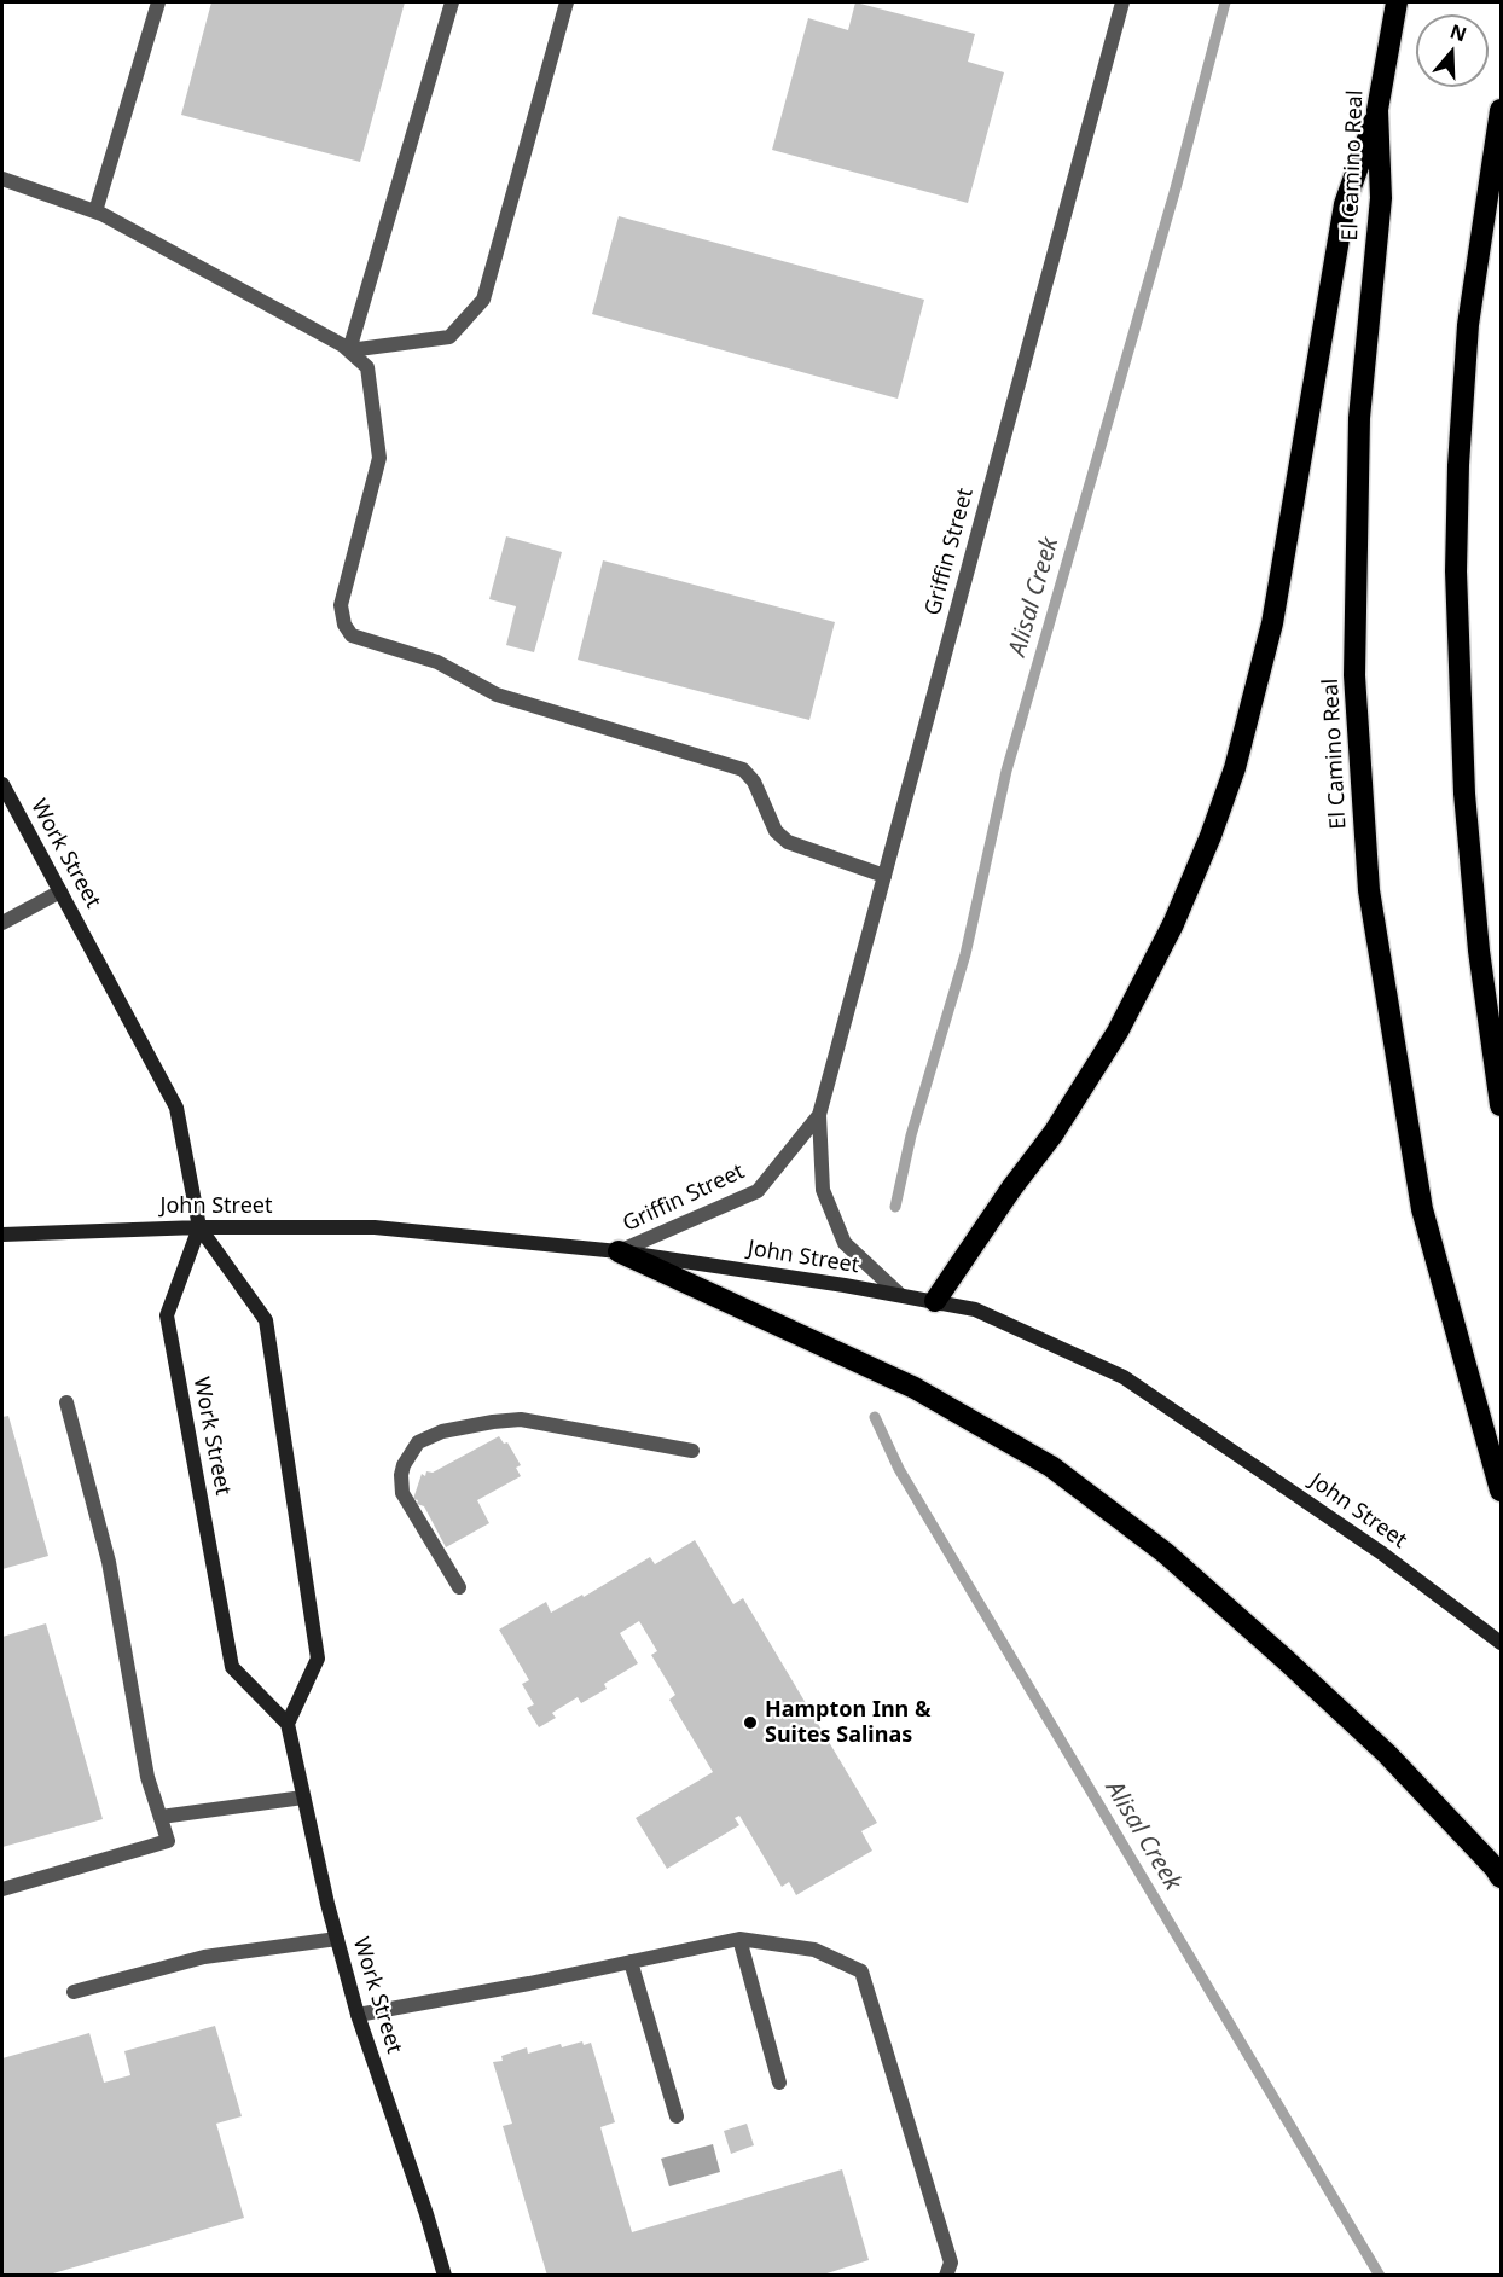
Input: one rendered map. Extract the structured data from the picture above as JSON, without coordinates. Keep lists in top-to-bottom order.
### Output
{
  "streets": {
    "highway": ["El Camino Real"],
    "street": ["Griffin Street", "Work Street", "John Street"]
  },
  "crossings": [
    ["Griffin Street", "John Street"],
    ["Work Street", "John Street"]
  ],
  "water": ["Alisal Creek"],
  "places": ["Hampton Inn & Suites Salinas"],
  "north": "top"
}
